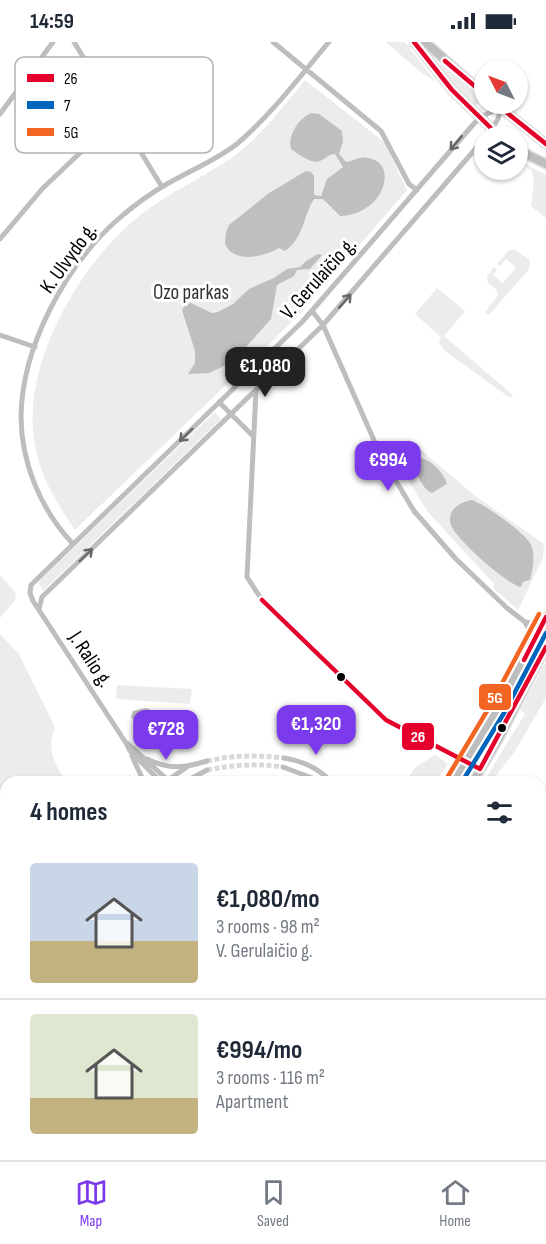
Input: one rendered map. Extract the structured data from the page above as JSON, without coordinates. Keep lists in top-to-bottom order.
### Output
{
  "streets": {
    "street": ["K. Ulvydo g.", "V. Gerulaičio g.", "J. Ralio g."]
  },
  "crossings": [
    ["K. Ulvydo g.", "V. Gerulaičio g."]
  ],
  "parks": ["Ozo parkas"],
  "lines": ["transit line 26", "transit line 5G", "transit line 7"],
  "legend": ["26", "7", "5G"],
  "north": "top left",
  "page": {
    "status": "14:59",
    "price": [
      "€1,080",
      "€994",
      "€1,320",
      "€728"
    ],
    "heading": "4 homes",
    "list": [
      {
        "name": "€1,080/mo",
        "note": "3 rooms · 98 m² · V. Gerulaičio g."
      },
      {
        "name": "€994/mo",
        "note": "3 rooms · 116 m² · Apartment"
      }
    ],
    "tabs": ["Map", "Saved", "Home"]
  }
}
